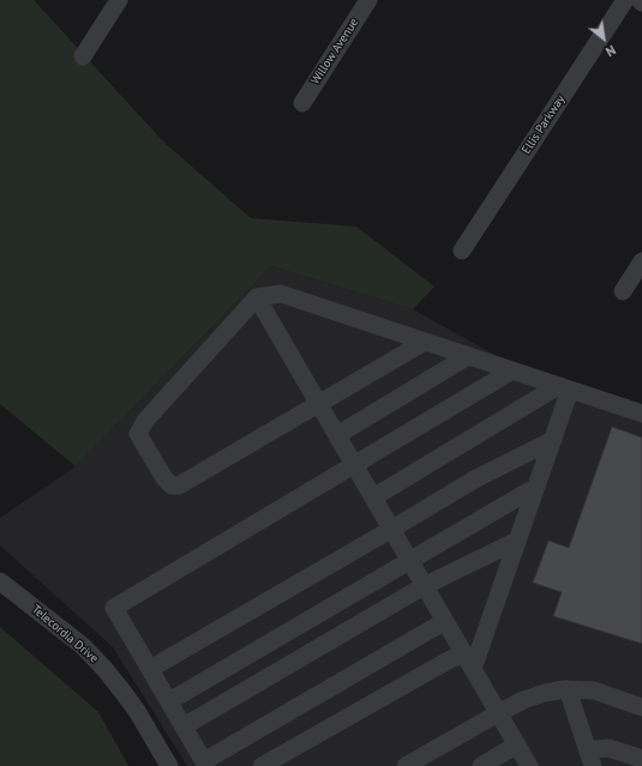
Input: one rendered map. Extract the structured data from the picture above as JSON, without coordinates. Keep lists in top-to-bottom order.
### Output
{
  "streets": {
    "street": ["Willow Avenue", "Ellis Parkway", "Telecordia Drive"]
  },
  "north": "bottom right"
}
